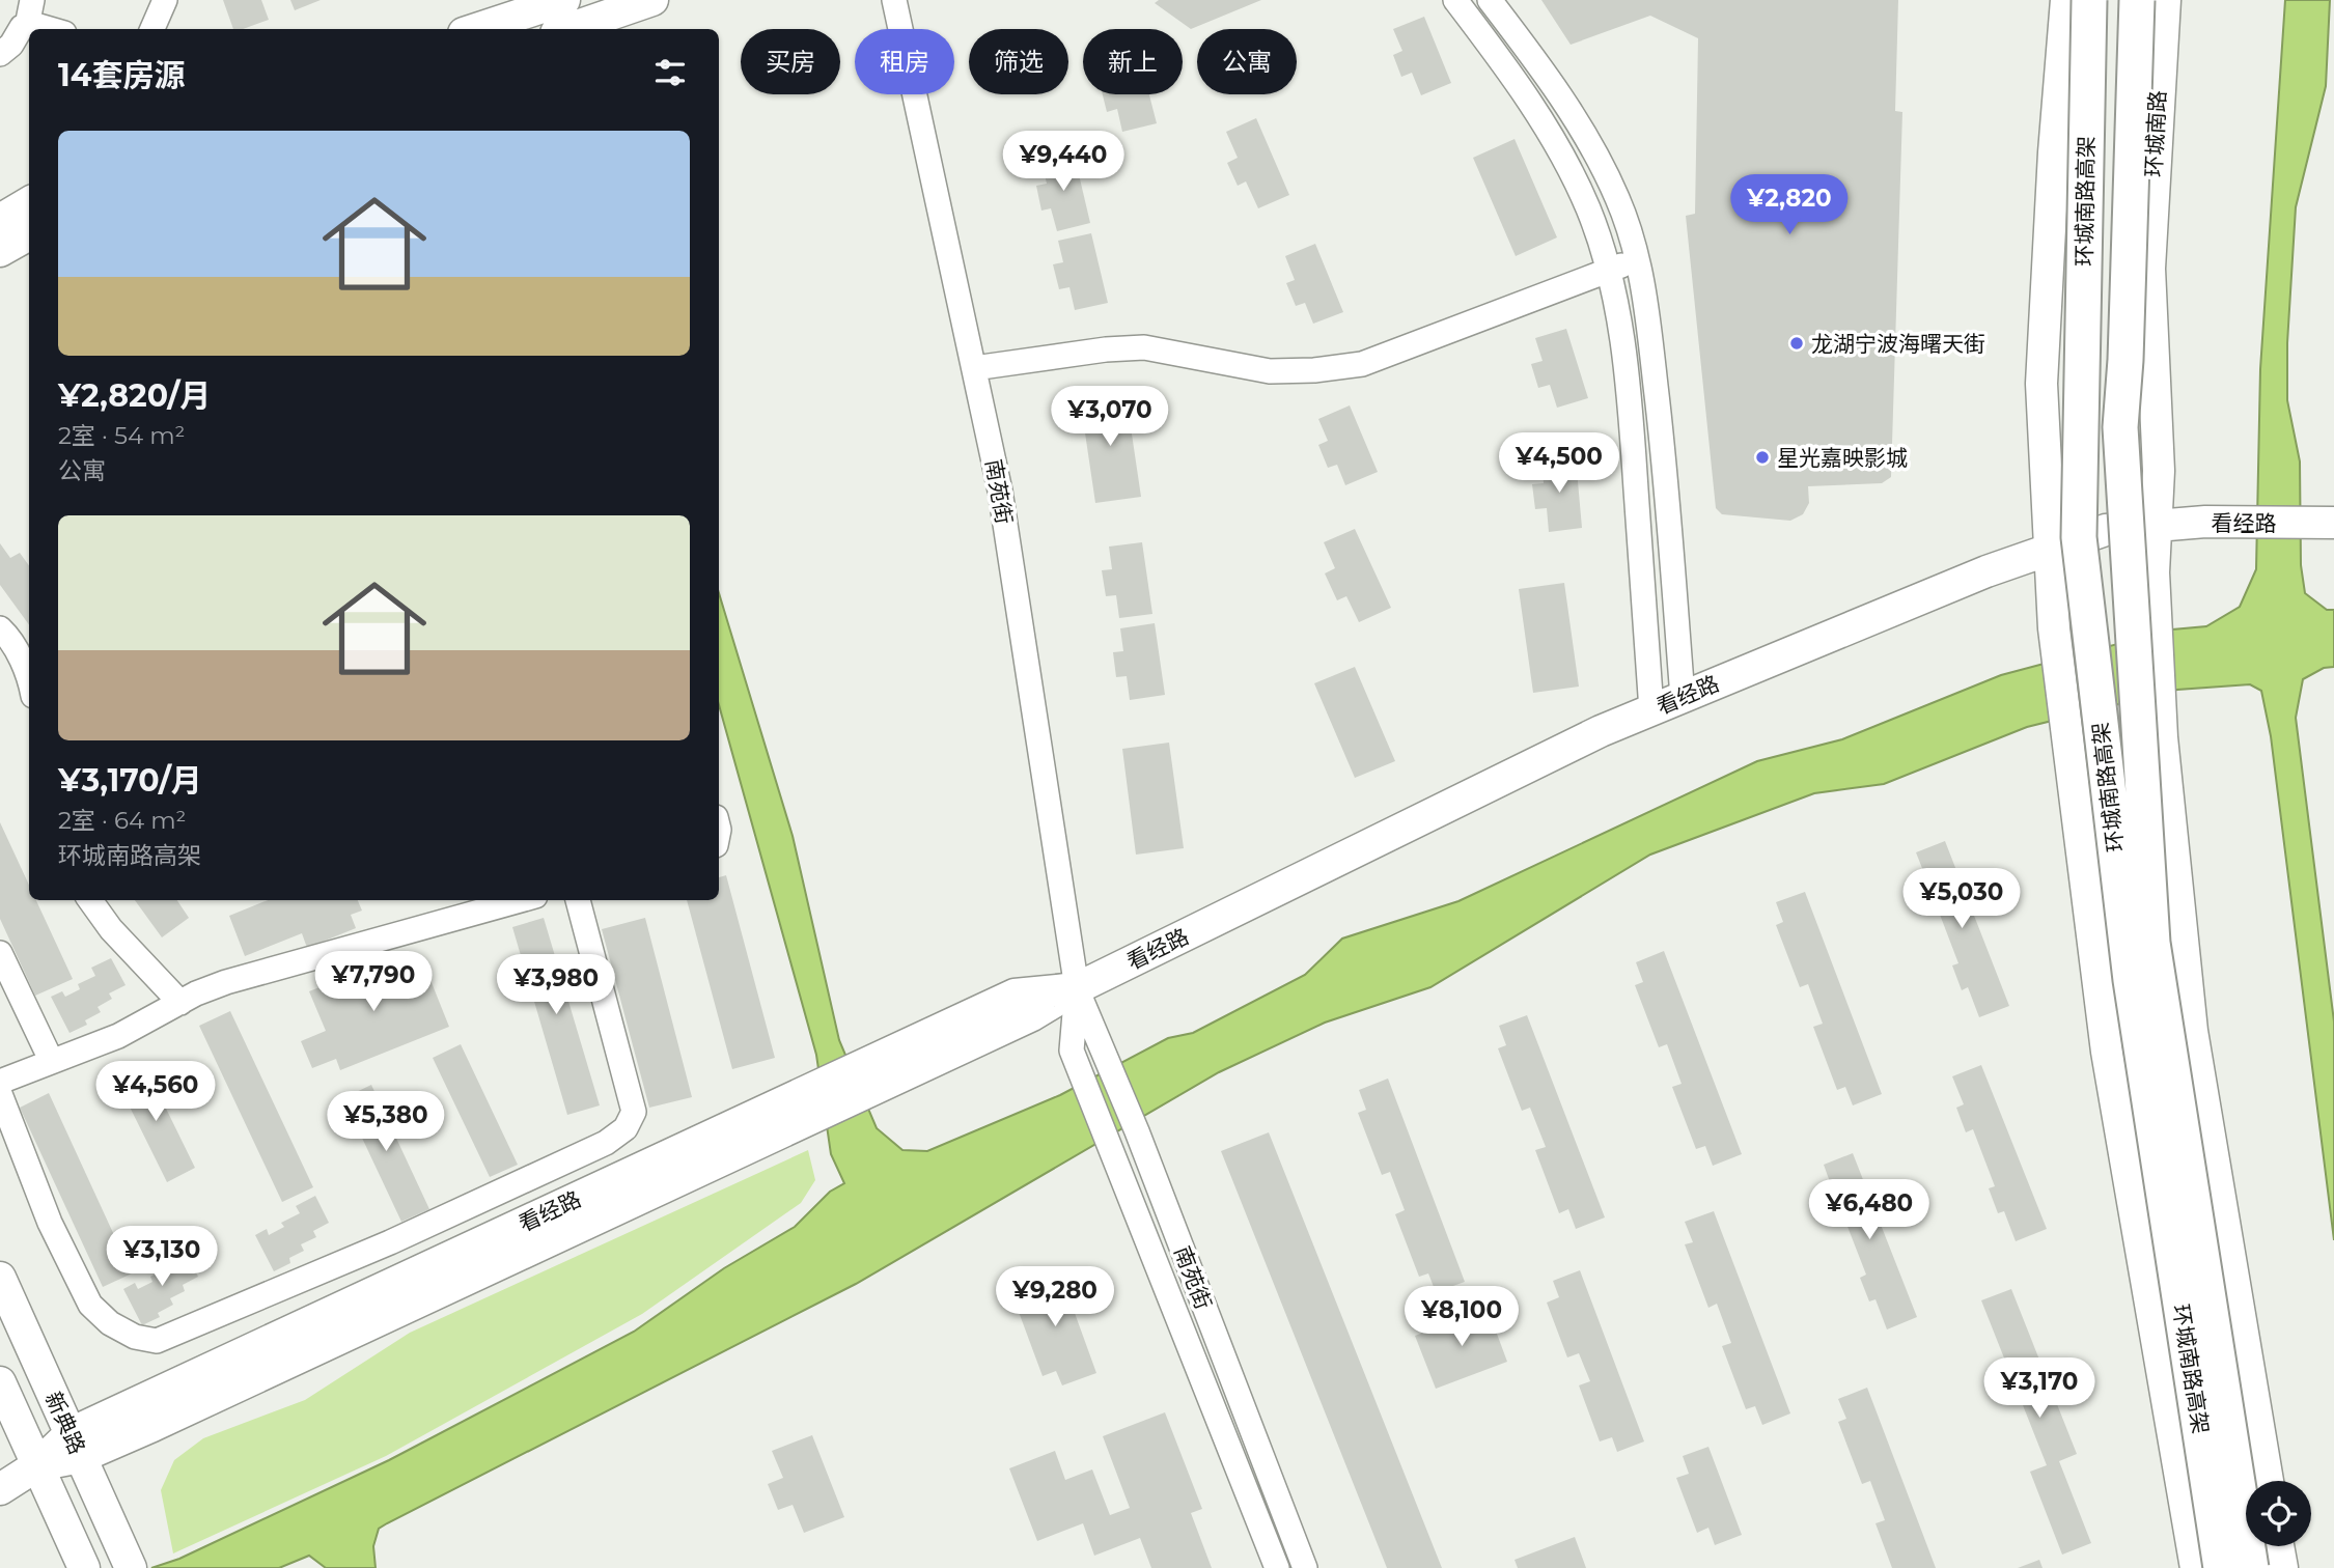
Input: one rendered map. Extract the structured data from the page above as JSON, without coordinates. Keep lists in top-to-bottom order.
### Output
{
  "streets": {
    "highway": ["环城南路高架"],
    "main road": ["环城南路", "看经路", "新典路"],
    "street": ["南苑街"]
  },
  "crossings": [
    ["环城南路", "看经路"],
    ["南苑街", "看经路"],
    ["看经路", "新典路"]
  ],
  "places": ["龙湖宁波海曙天街", "星光嘉映影城"],
  "page": {
    "chip": [
      "买房",
      "租房",
      "筛选",
      "新上",
      "公寓"
    ],
    "heading": "14套房源",
    "list": [
      {
        "name": "¥2,820/月",
        "note": "2室 · 54 m² · 公寓"
      },
      {
        "name": "¥3,170/月",
        "note": "2室 · 64 m² · 环城南路高架"
      }
    ],
    "price": [
      "¥9,440",
      "¥2,820",
      "¥3,070",
      "¥4,500",
      "¥5,030",
      "¥7,790",
      "¥3,980",
      "¥4,560",
      "¥5,380",
      "¥6,480",
      "¥3,130",
      "¥9,280",
      "¥8,100",
      "¥3,170"
    ]
  }
}
